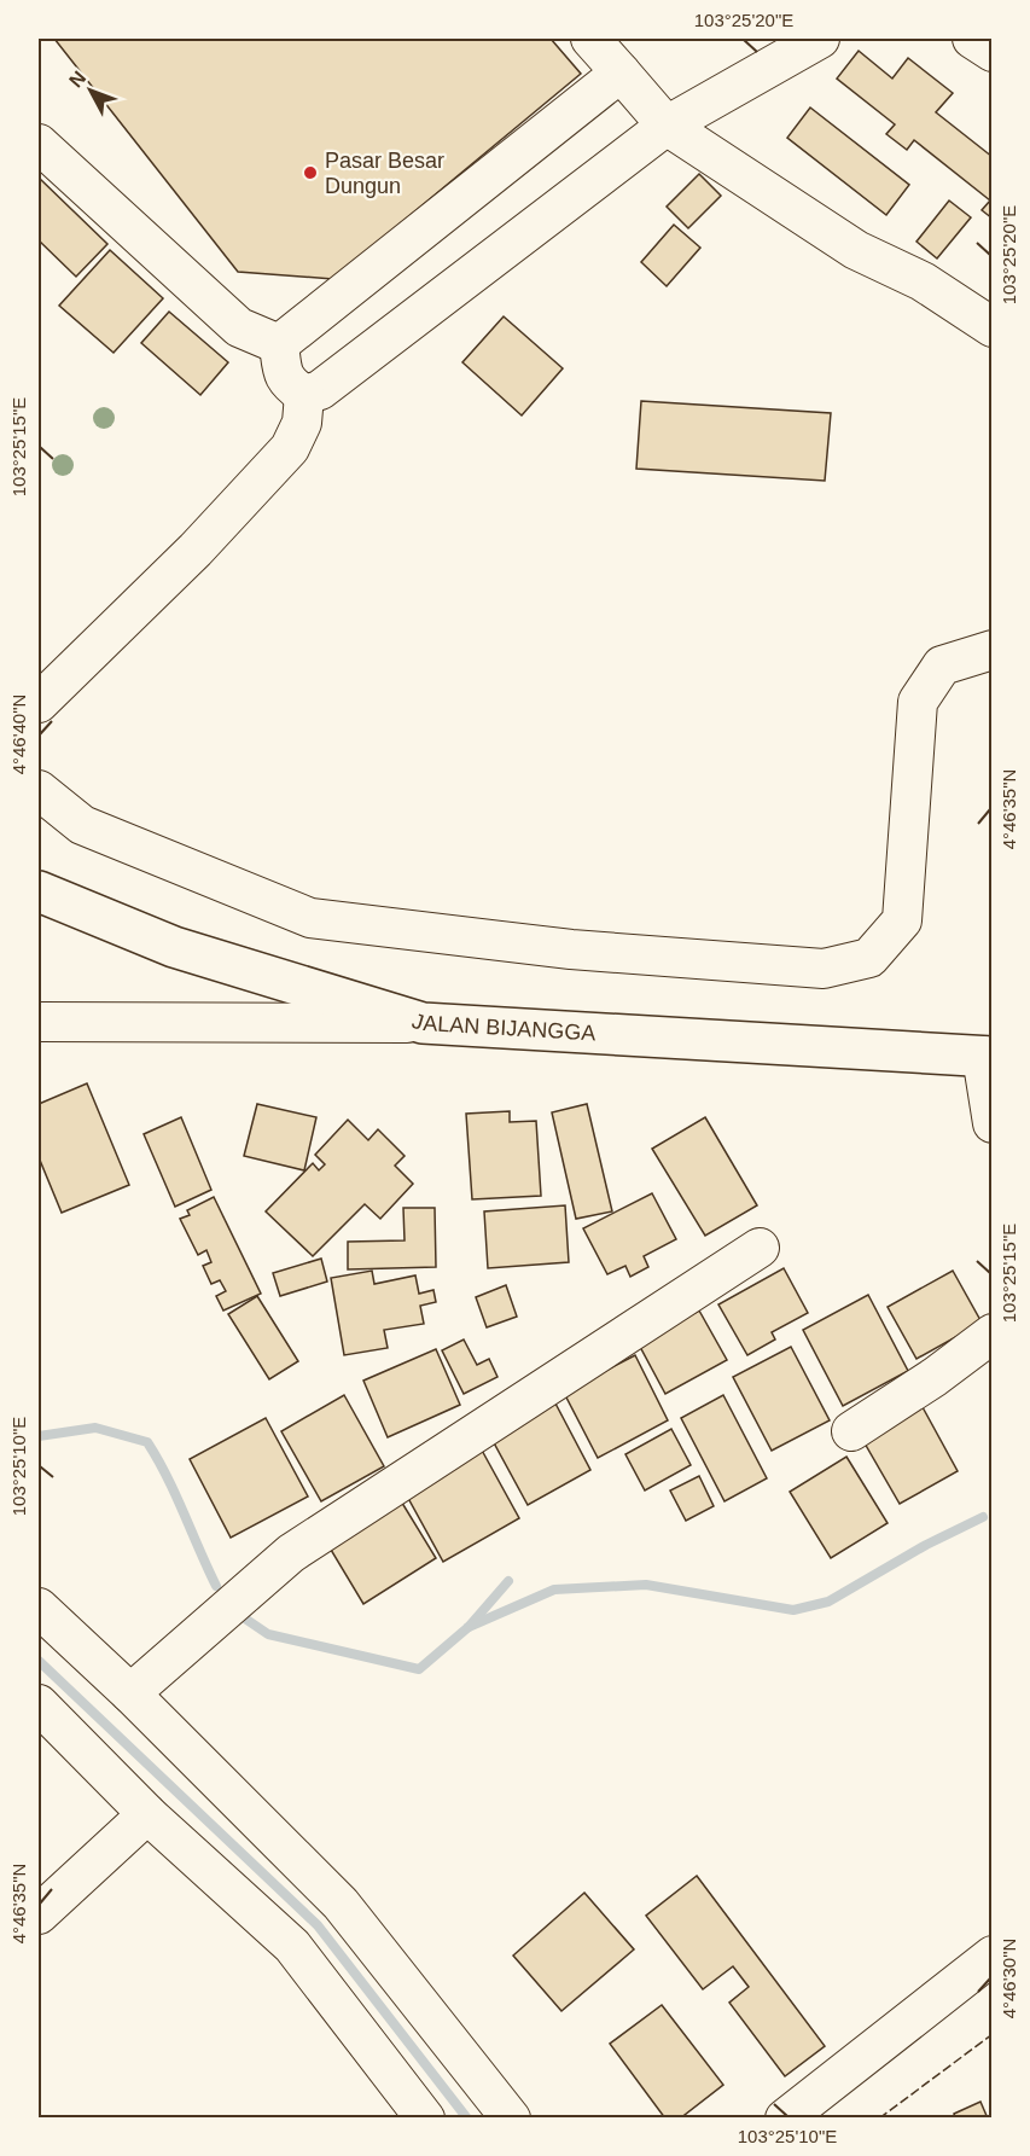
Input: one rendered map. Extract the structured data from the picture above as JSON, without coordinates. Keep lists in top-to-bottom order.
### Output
{
  "streets": {
    "main road": ["JALAN BIJANGGA"]
  },
  "places": ["Pasar Besar Dungun"],
  "north": "top left",
  "coordinates": [
    "103°25'20\"E",
    "103°25'15\"E",
    "4°46'40\"N",
    "4°46'35\"N",
    "103°25'10\"E",
    "4°46'30\"N"
  ]
}
